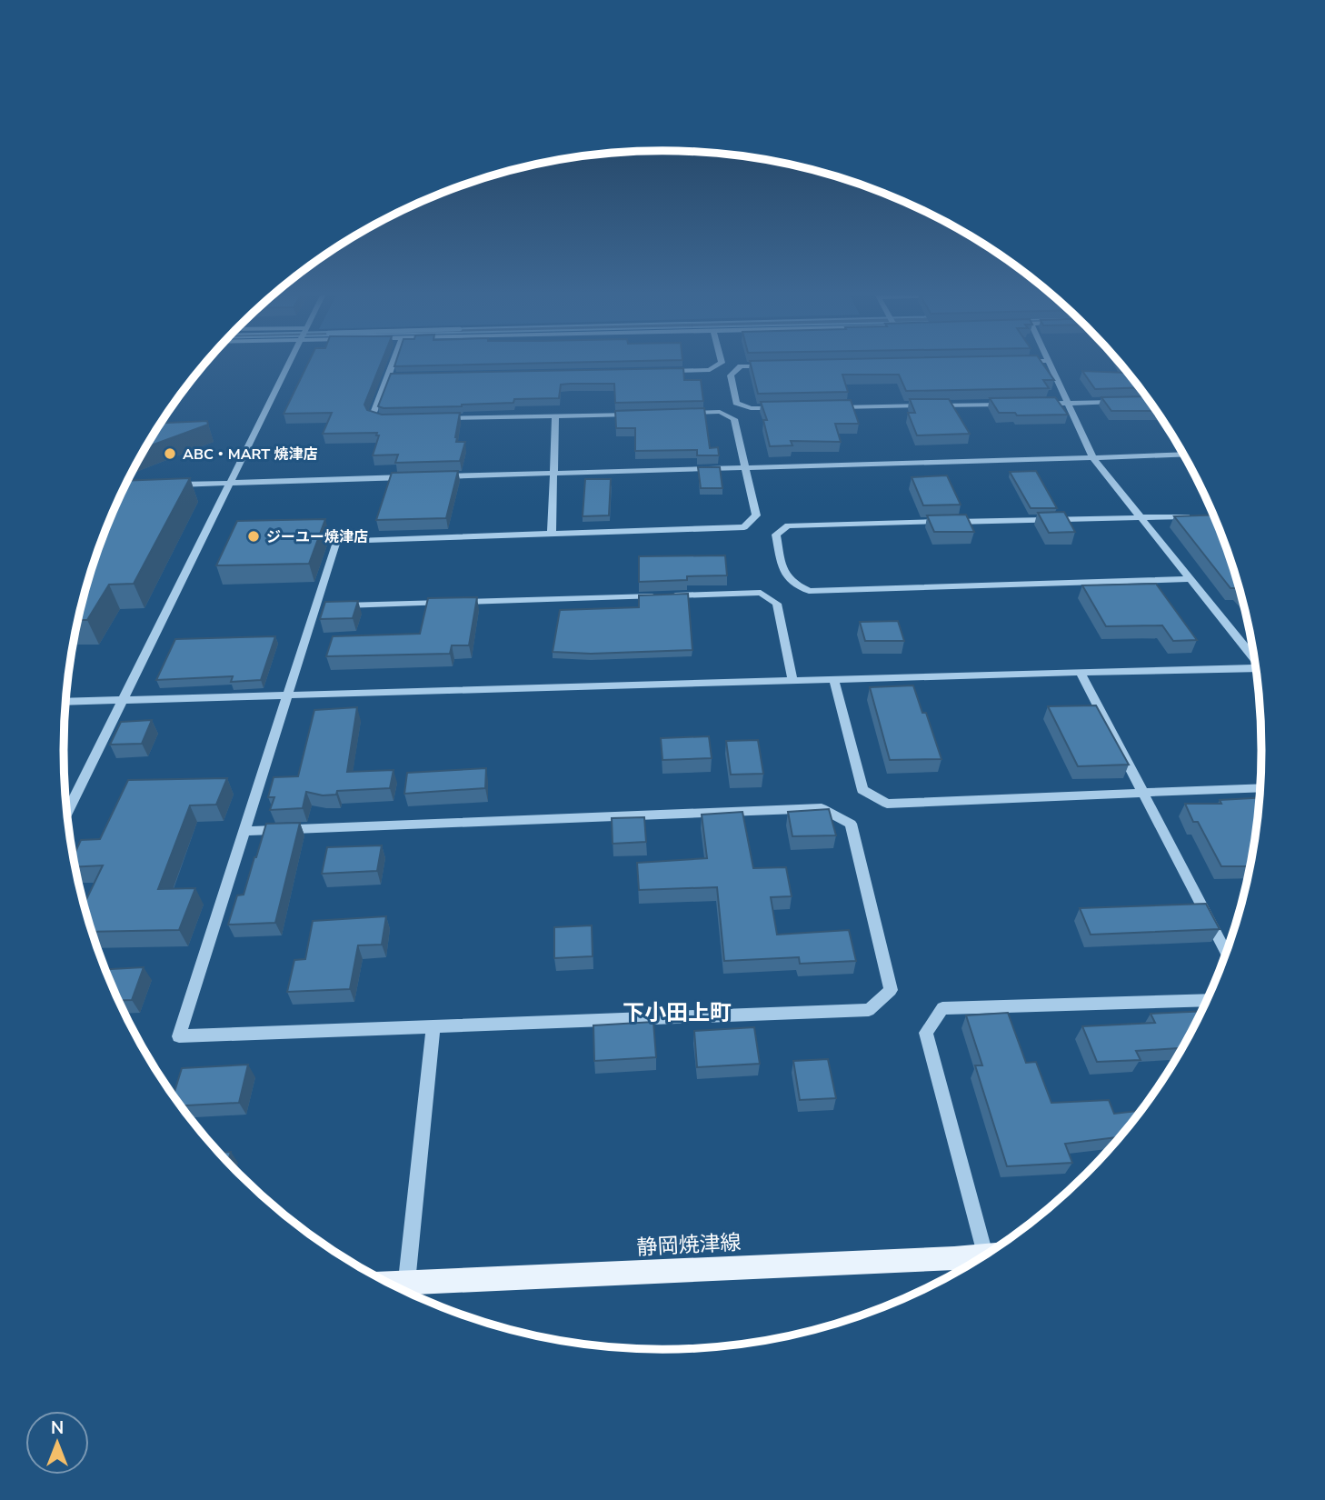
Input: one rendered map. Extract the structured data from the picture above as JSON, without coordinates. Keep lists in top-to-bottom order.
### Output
{
  "streets": {
    "main road": ["静岡焼津線"]
  },
  "districts": ["下小田上町"],
  "places": ["ABC・MART 焼津店", "ジーユー焼津店"],
  "north": "top"
}
